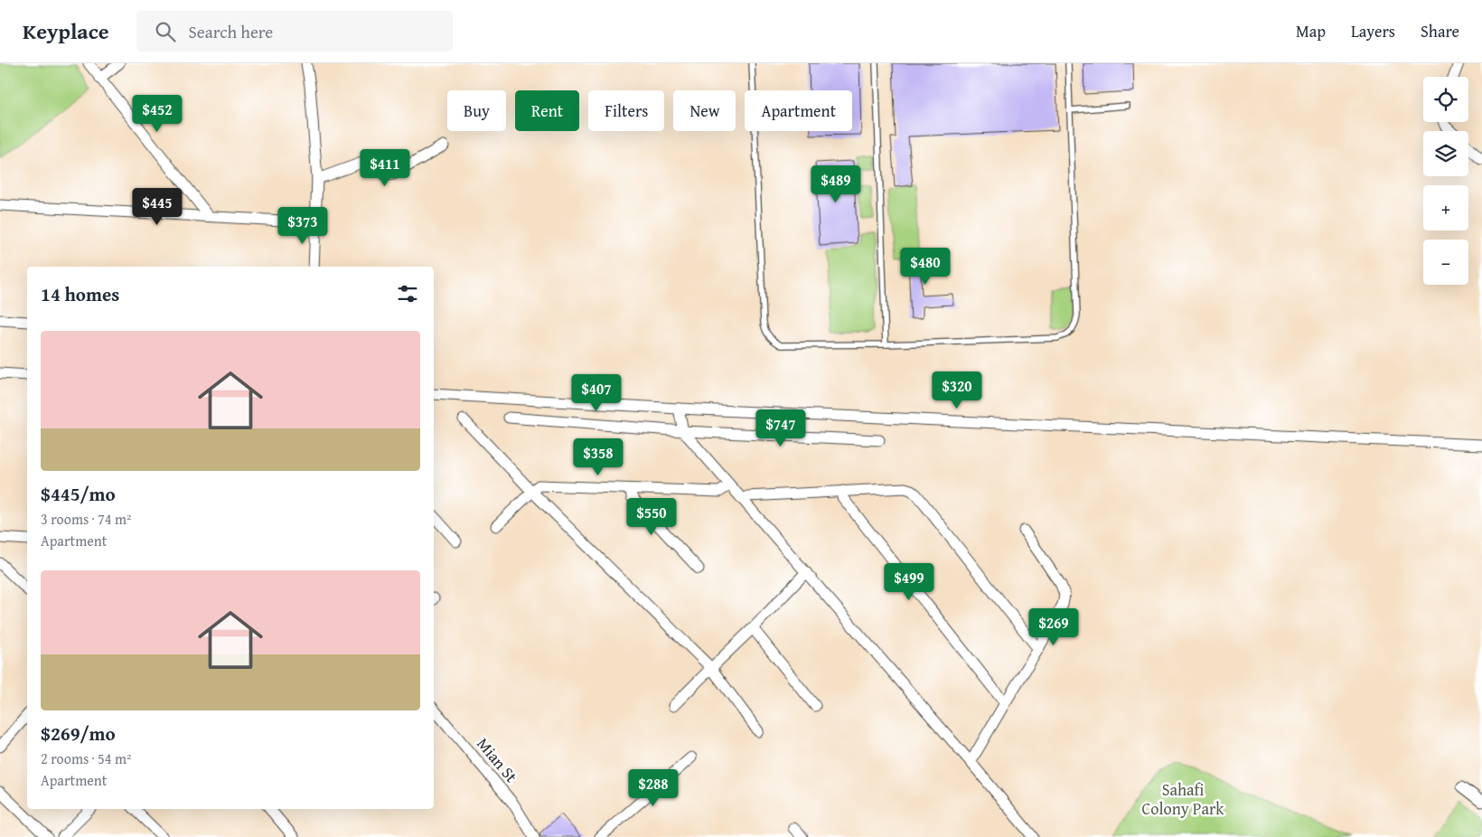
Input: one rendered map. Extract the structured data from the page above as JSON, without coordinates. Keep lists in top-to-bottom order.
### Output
{
  "streets": {
    "street": ["Mian St"]
  },
  "parks": ["Sahafi Colony Park"],
  "page": {
    "header": "Keyplace",
    "search": "Search here",
    "nav": ["Map", "Layers", "Share"],
    "map_buttons": ["+", "−"],
    "chip": [
      "Buy",
      "Rent",
      "Filters",
      "New",
      "Apartment"
    ],
    "price": [
      "$452",
      "$411",
      "$489",
      "$445",
      "$373",
      "$480",
      "$320",
      "$407",
      "$747",
      "$358",
      "$550",
      "$499",
      "$269",
      "$288"
    ],
    "heading": "14 homes",
    "list": [
      {
        "name": "$445/mo",
        "note": "3 rooms · 74 m² · Apartment"
      },
      {
        "name": "$269/mo",
        "note": "2 rooms · 54 m² · Apartment"
      }
    ]
  }
}
